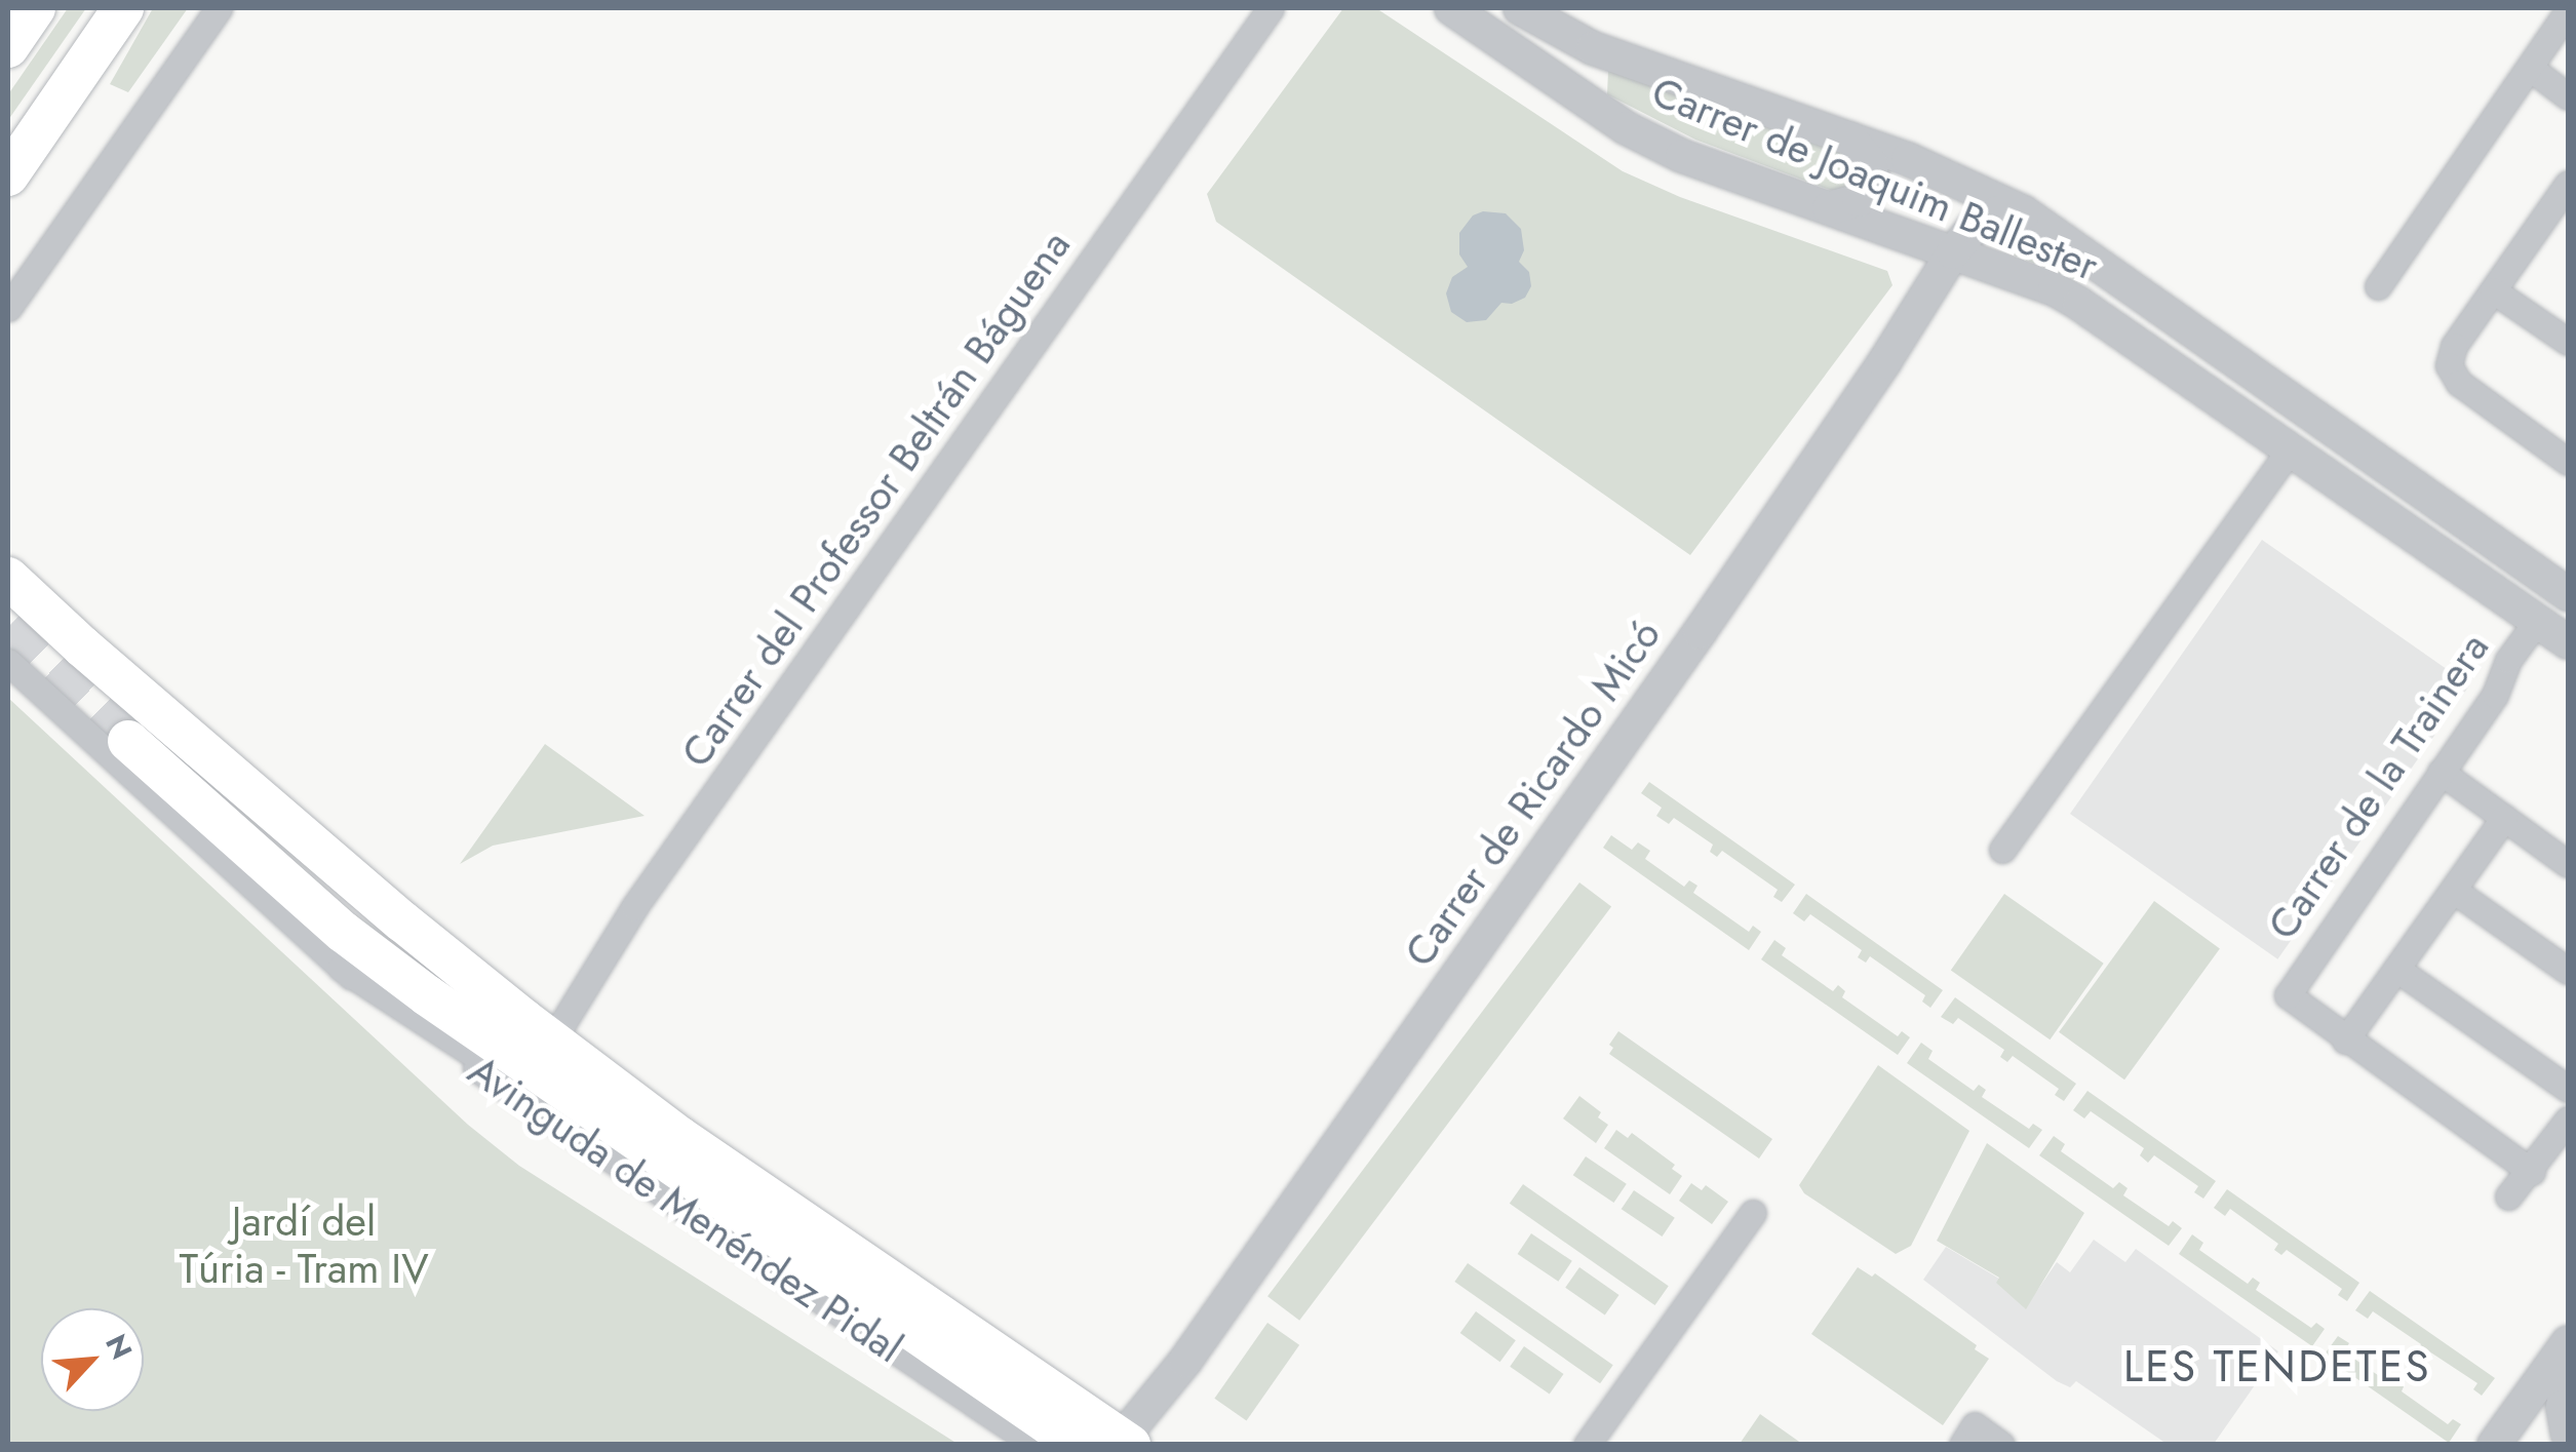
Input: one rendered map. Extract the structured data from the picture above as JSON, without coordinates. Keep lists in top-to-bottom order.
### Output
{
  "streets": {
    "main road": ["Avinguda de Menéndez Pidal"],
    "street": [
      "Carrer de Joaquim Ballester",
      "Carrer del Professor Beltrán Báguena",
      "Carrer de la Trainera",
      "Carrer de Ricardo Micó"
    ]
  },
  "crossings": [
    ["Carrer de Joaquim Ballester", "Carrer de la Trainera"],
    ["Carrer de Joaquim Ballester", "Carrer de Ricardo Micó"],
    ["Carrer del Professor Beltrán Báguena", "Avinguda de Menéndez Pidal"],
    ["Carrer de Ricardo Micó", "Avinguda de Menéndez Pidal"]
  ],
  "districts": ["LES TENDETES"],
  "parks": ["Jardí del Túria - Tram IV"],
  "north": "top right"
}
